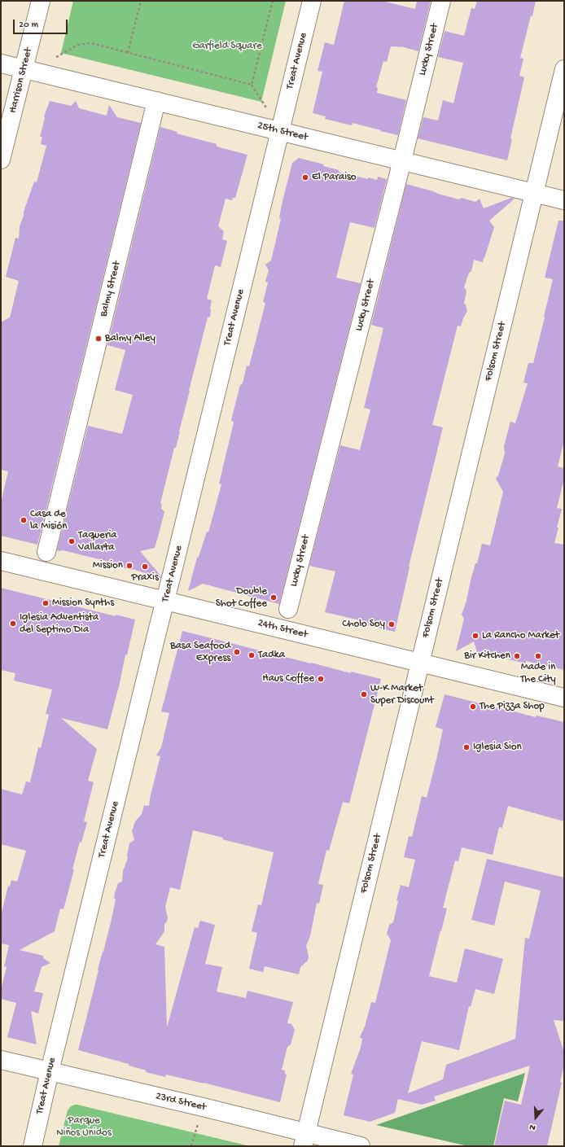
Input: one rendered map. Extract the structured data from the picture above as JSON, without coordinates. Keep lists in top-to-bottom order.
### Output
{
  "streets": {
    "street": [
      "Lucky Street",
      "Treat Avenue",
      "Harrison Street",
      "25th Street",
      "Balmy Street",
      "Folsom Street",
      "24th Street",
      "23rd Street"
    ]
  },
  "crossings": [
    ["Lucky Street", "25th Street"],
    ["Treat Avenue", "25th Street"],
    ["Treat Avenue", "24th Street"],
    ["Treat Avenue", "23rd Street"],
    ["Harrison Street", "25th Street"],
    ["25th Street", "Balmy Street"],
    ["25th Street", "Folsom Street"],
    ["Folsom Street", "24th Street"],
    ["Folsom Street", "23rd Street"]
  ],
  "parks": ["Garfield Square", "Parque Niños Unidos"],
  "places": [
    "El Paraiso",
    "Balmy Alley",
    "Casa de la Misión",
    "Taqueria Vallarta",
    "Mission",
    "Praxis",
    "Double Shot Coffee",
    "Mission Synths",
    "Iglesia Adventista del Septimo Dia",
    "Cholo Soy",
    "La Rancho Market",
    "Basa Seafood Express",
    "Tadka",
    "Bir Kitchen",
    "Made in The City",
    "Haus Coffee",
    "W-K Market Super Discount",
    "The Pizza Shop",
    "Iglesia Sion"
  ],
  "scale_bar": "20 m",
  "north": "bottom"
}
